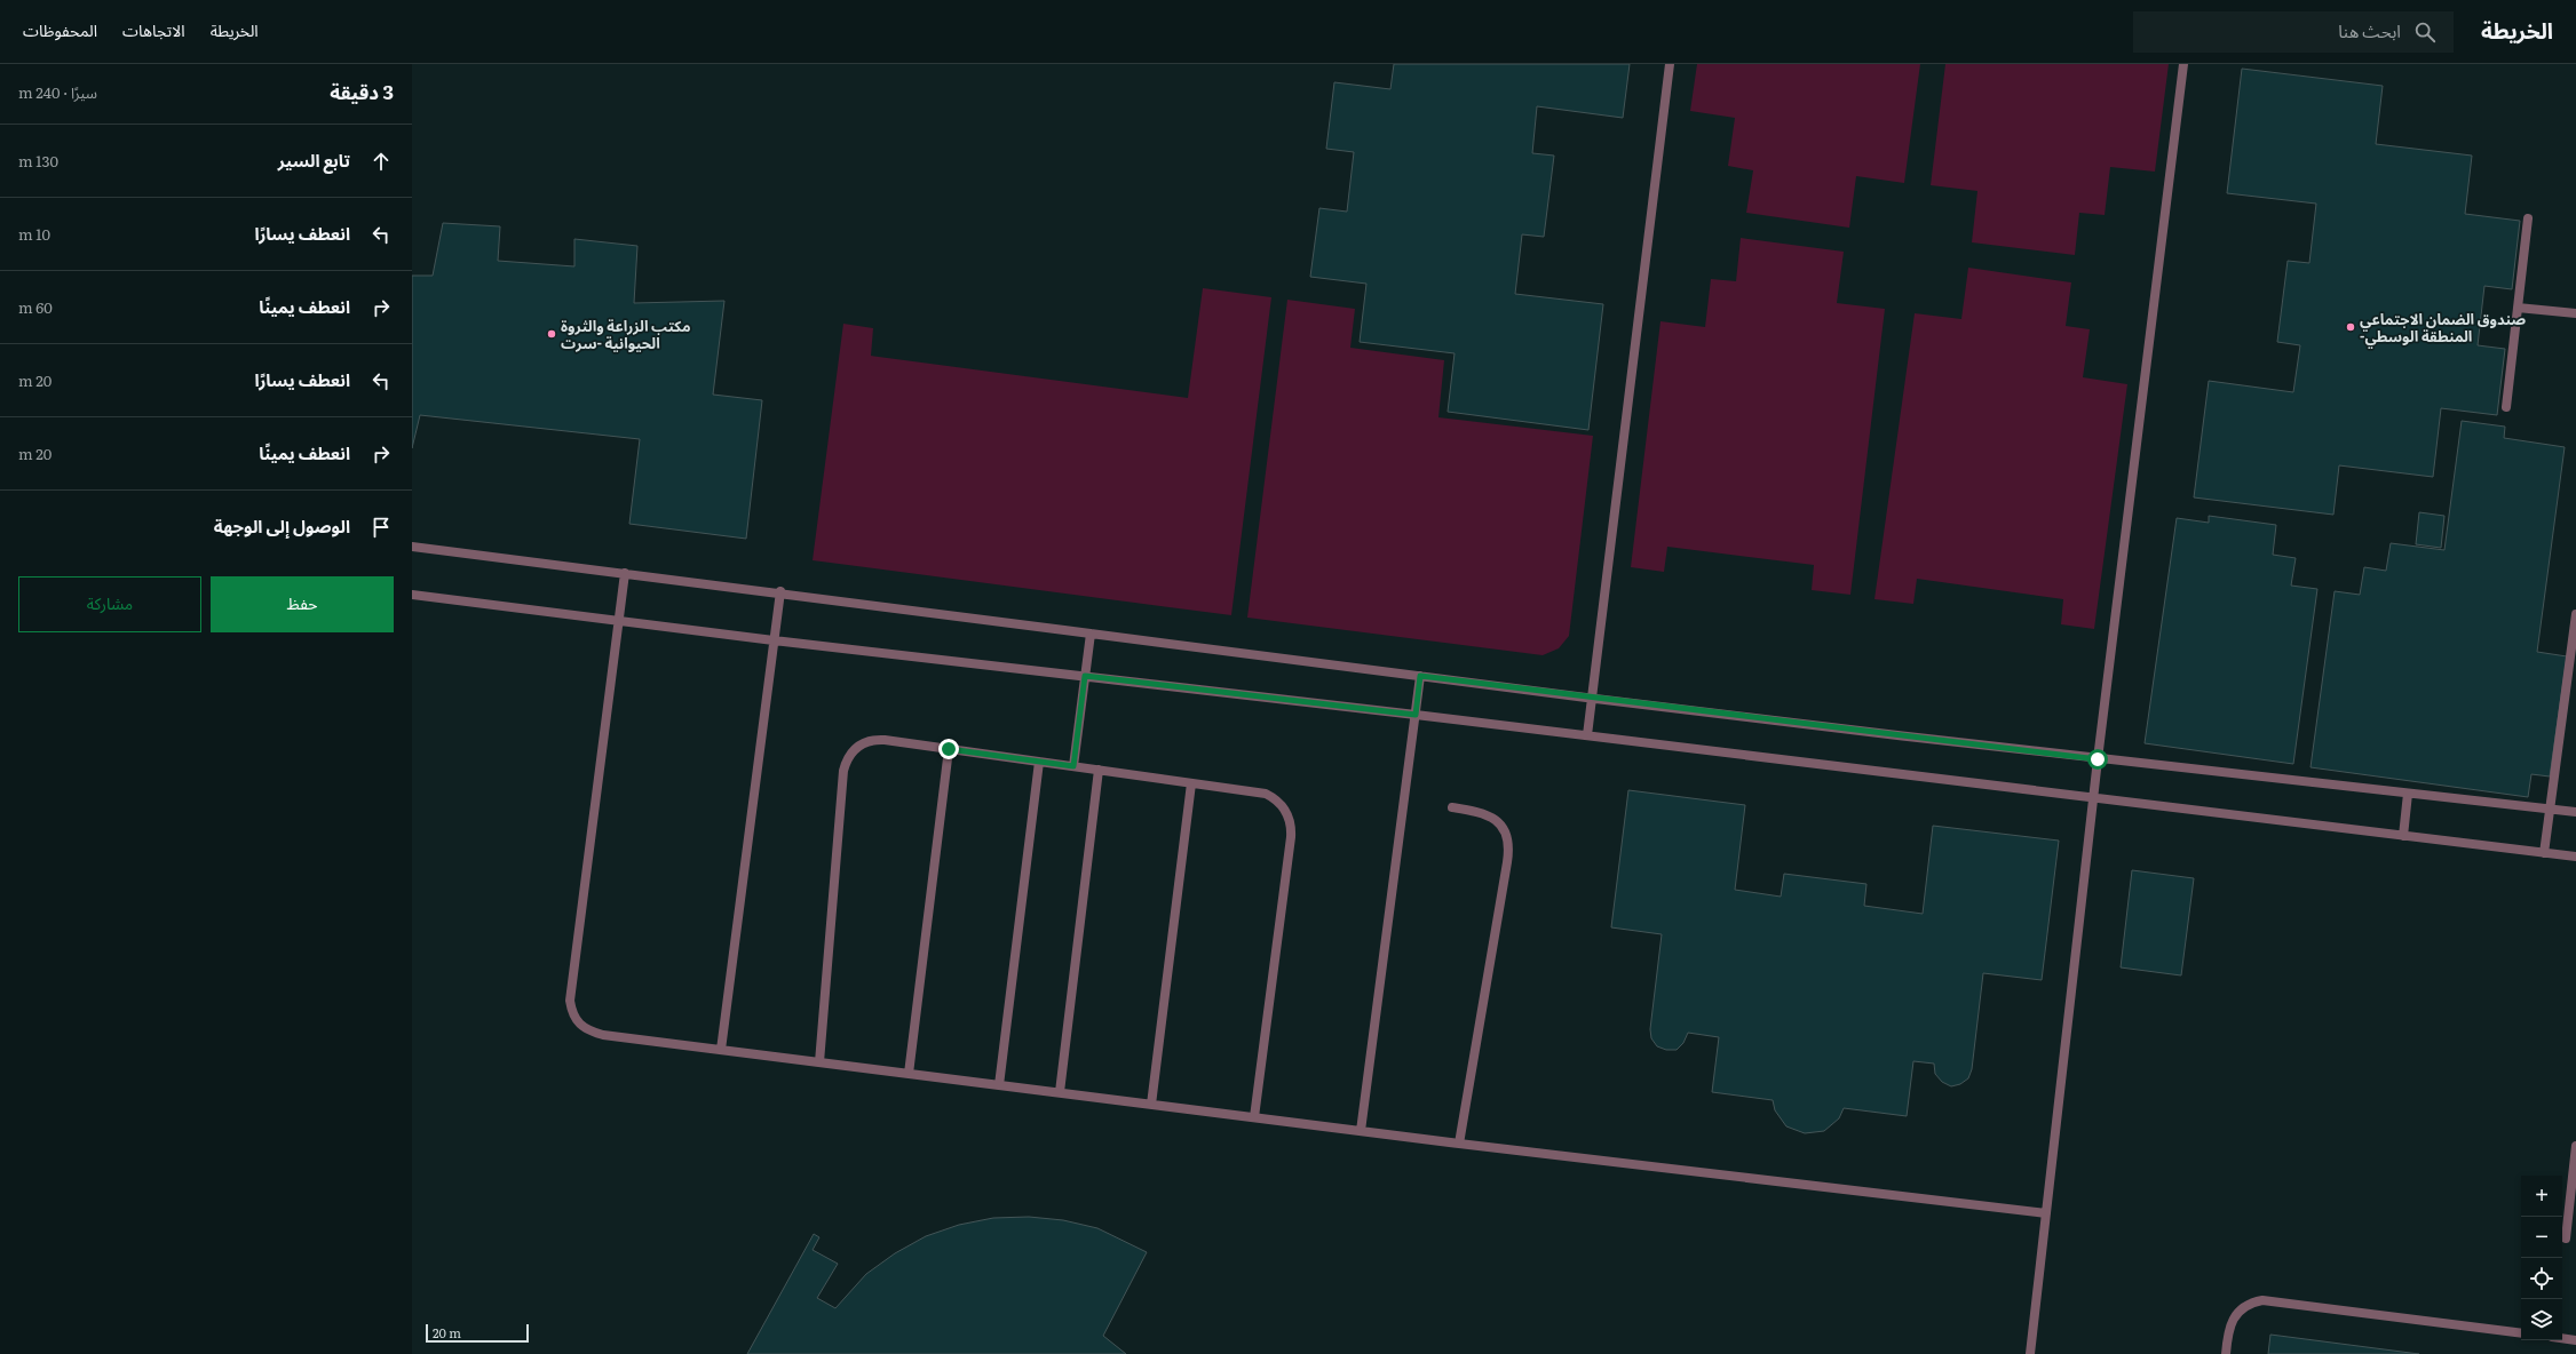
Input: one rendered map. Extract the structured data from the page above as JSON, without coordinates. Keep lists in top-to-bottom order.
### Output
{
  "places": ["صندوق الضمان الاجتماعي -المنطقة الوسطي", "مكتب الزراعة والثروة الحيوانية -سرت"],
  "scale_bar": "20 m",
  "page": {
    "header": "الخريطة",
    "search": "ابحث هنا",
    "nav": ["الخريطة", "الاتجاهات", "المحفوظات"],
    "heading": ["3 دقيقة", "سيرًا · 240 m"],
    "list": [
      ["تابع السير", "130 m"],
      ["انعطف يسارًا", "10 m"],
      ["انعطف يمينًا", "60 m"],
      ["انعطف يسارًا", "20 m"],
      ["انعطف يمينًا", "20 m"],
      "الوصول إلى الوجهة"
    ],
    "buttons": ["حفظ", "مشاركة"],
    "map_buttons": ["+", "−"],
    "scale": "20 m"
  }
}
